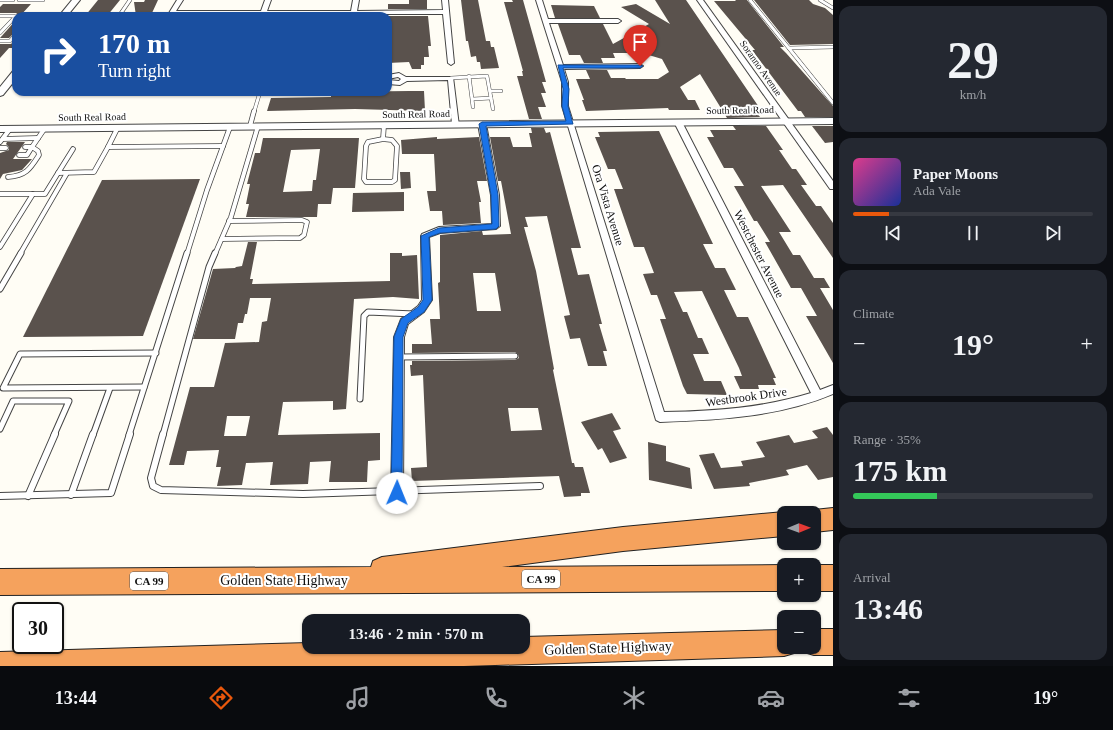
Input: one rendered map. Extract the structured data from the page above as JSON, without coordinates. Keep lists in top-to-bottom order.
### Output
{
  "streets": {
    "highway": ["CA 99", "Golden State Highway"],
    "street": [
      "Soranno Avenue",
      "South Real Road",
      "Ora Vista Avenue",
      "Westchester Avenue",
      "Westbrook Drive"
    ]
  },
  "crossings": [
    ["Soranno Avenue", "South Real Road"],
    ["South Real Road", "Ora Vista Avenue"],
    ["South Real Road", "Westchester Avenue"],
    ["Ora Vista Avenue", "Westbrook Drive"],
    ["Westchester Avenue", "Westbrook Drive"]
  ],
  "north": "right",
  "page": {
    "tile": [
      ["29", "km/h"],
      "Climate",
      ["Range · 35%", "175 km"],
      ["Arrival", "13:46"]
    ],
    "turn": ["170 m", "Turn right"],
    "song": ["Paper Moons", "Ada Vale"],
    "heat": ["−", "19°", "+"],
    "map_buttons": ["+", "−"],
    "limit": "30",
    "trip": "13:46 · 2 min · 570 m",
    "tabs": ["13:44", "19°"]
  }
}
